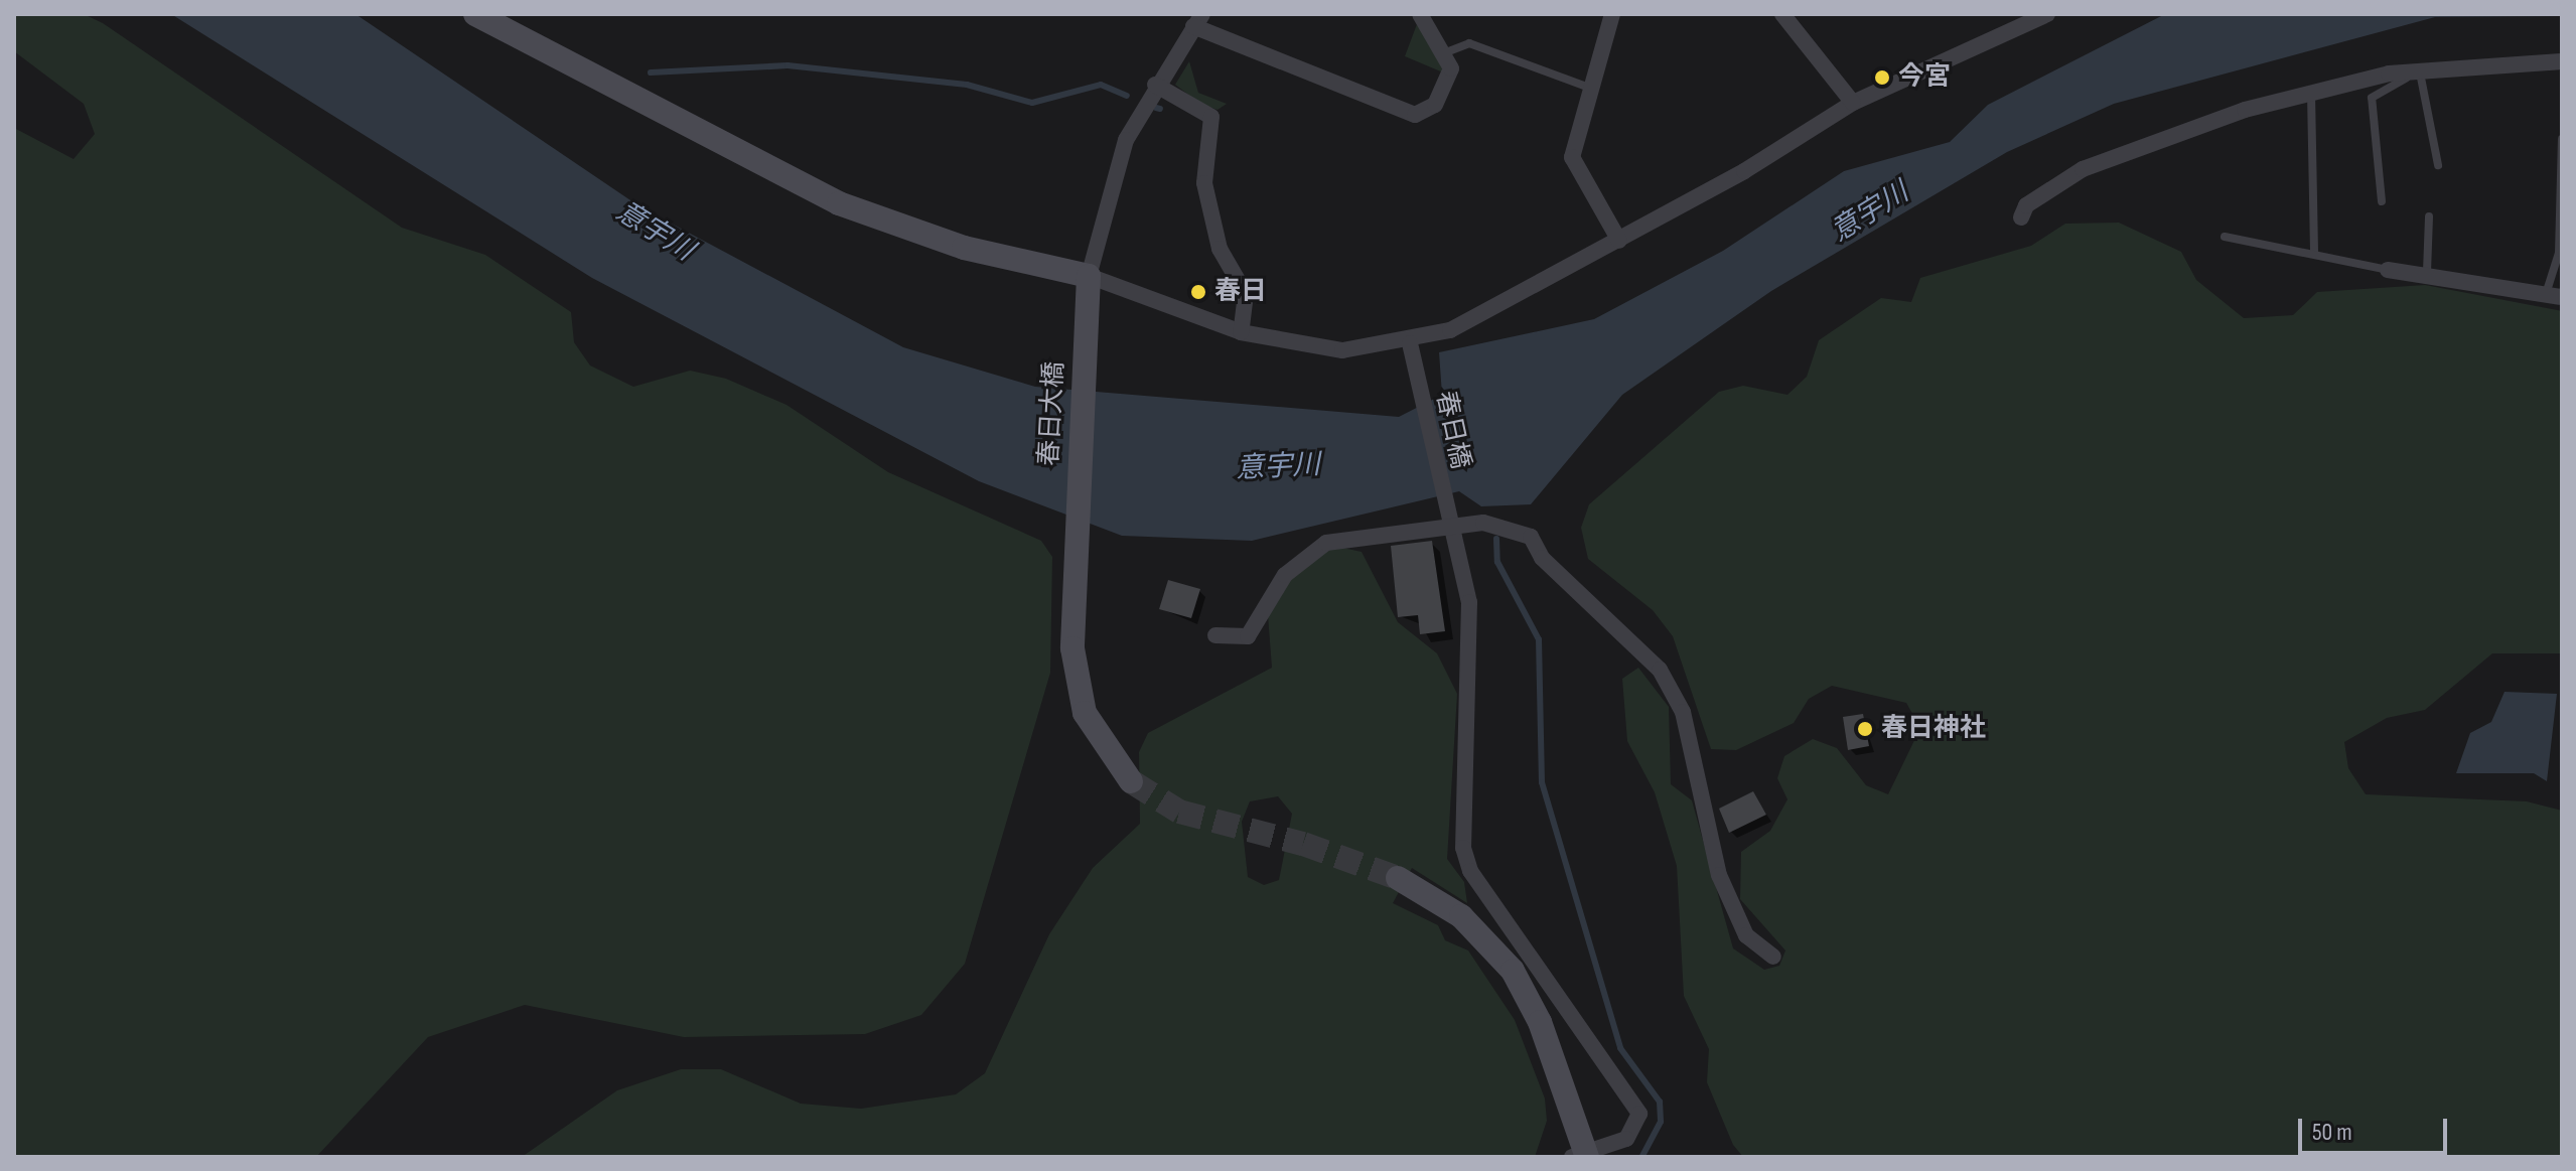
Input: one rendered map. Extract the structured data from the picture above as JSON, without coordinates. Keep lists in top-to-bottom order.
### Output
{
  "streets": {
    "street": ["春日大橋", "春日橋"]
  },
  "water": ["意宇川"],
  "places": ["今宮", "春日", "春日神社"],
  "scale_bar": "50 m"
}
